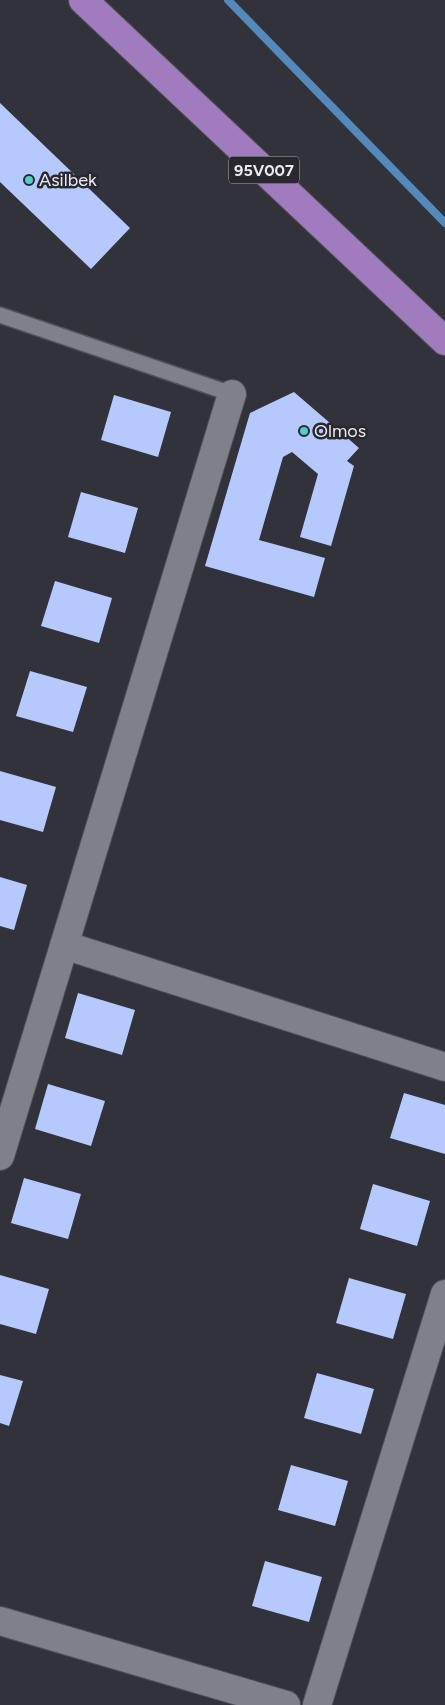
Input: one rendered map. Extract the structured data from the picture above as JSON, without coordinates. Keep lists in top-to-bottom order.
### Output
{
  "streets": {
    "main road": ["95V007"]
  },
  "places": ["Asilbek", "Olmos"]
}
